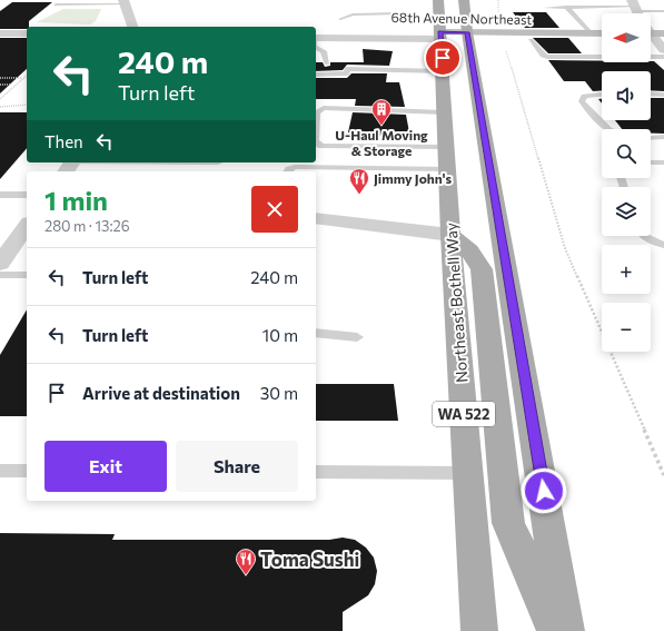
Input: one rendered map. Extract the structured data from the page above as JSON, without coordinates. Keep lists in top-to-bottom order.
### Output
{
  "streets": {
    "main road": ["68th Avenue Northeast", "Northeast Bothell Way", "WA 522"]
  },
  "crossings": [
    ["68th Avenue Northeast", "Northeast Bothell Way"]
  ],
  "places": {
    "building": ["U-Haul Moving & Storage"],
    "restaurant": ["Jimmy John's", "Toma Sushi"]
  },
  "north": "left",
  "page": {
    "map_buttons": ["+", "−"],
    "turn": ["240 m", "Turn left"],
    "then": "Then",
    "heading": ["1 min", "280 m · 13:26"],
    "list": [
      {
        "name": "Turn left",
        "value": "240 m"
      },
      {
        "name": "Turn left",
        "value": "10 m"
      },
      {
        "name": "Arrive at destination",
        "value": "30 m"
      }
    ],
    "buttons": ["Exit", "Share"]
  }
}
